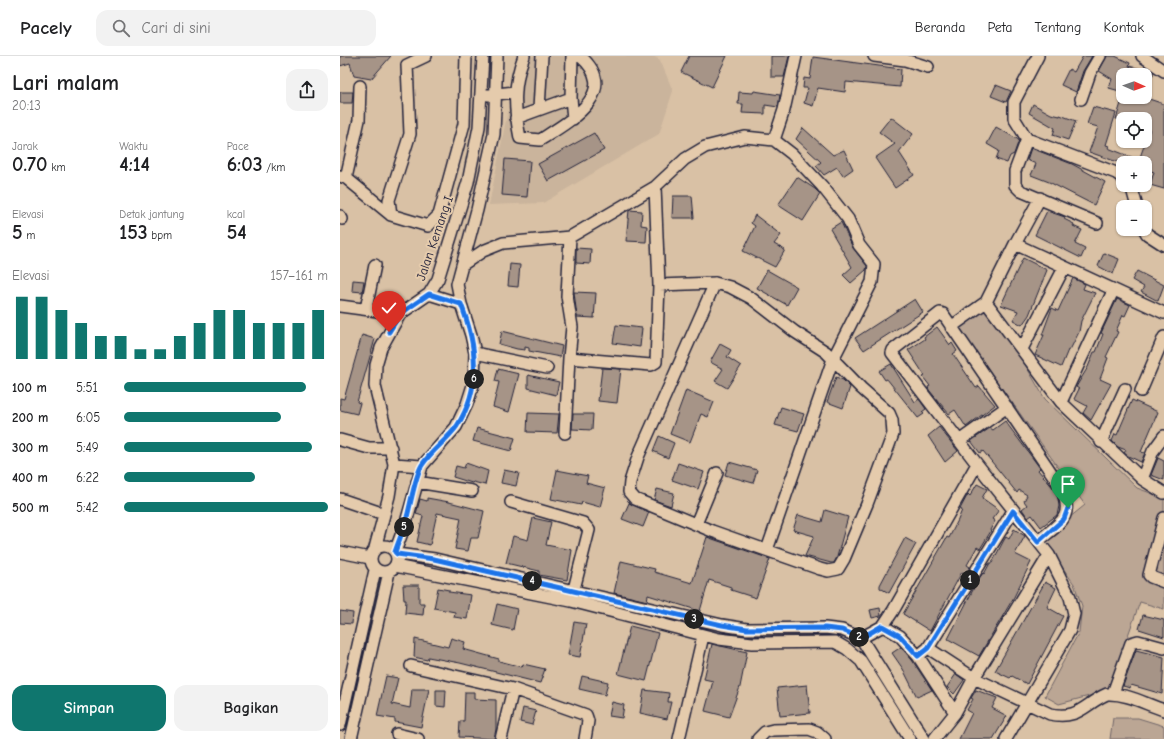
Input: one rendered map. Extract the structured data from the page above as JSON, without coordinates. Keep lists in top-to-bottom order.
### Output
{
  "streets": {
    "street": ["Jalan Kemang I"]
  },
  "north": "right",
  "page": {
    "header": "Pacely",
    "search": "Cari di sini",
    "nav": [
      "Beranda",
      "Peta",
      "Tentang",
      "Kontak"
    ],
    "heading": ["Lari malam", "20:13"],
    "map_buttons": ["+", "−"],
    "stats": [
      ["Jarak", "0.70 km"],
      ["Waktu", "4:14"],
      ["Pace", "6:03 /km"],
      ["Elevasi", "5 m"],
      ["Detak jantung", "153 bpm"],
      ["kcal", "54"]
    ],
    "chart": ["Elevasi", "157–161 m"],
    "pins": [
      "6",
      "5",
      "1",
      "4",
      "3",
      "2"
    ],
    "list": [
      {
        "name": "100 m",
        "note": "5:51"
      },
      {
        "name": "200 m",
        "note": "6:05"
      },
      {
        "name": "300 m",
        "note": "5:49"
      },
      {
        "name": "400 m",
        "note": "6:22"
      },
      {
        "name": "500 m",
        "note": "5:42"
      }
    ],
    "buttons": ["Simpan", "Bagikan"]
  }
}
